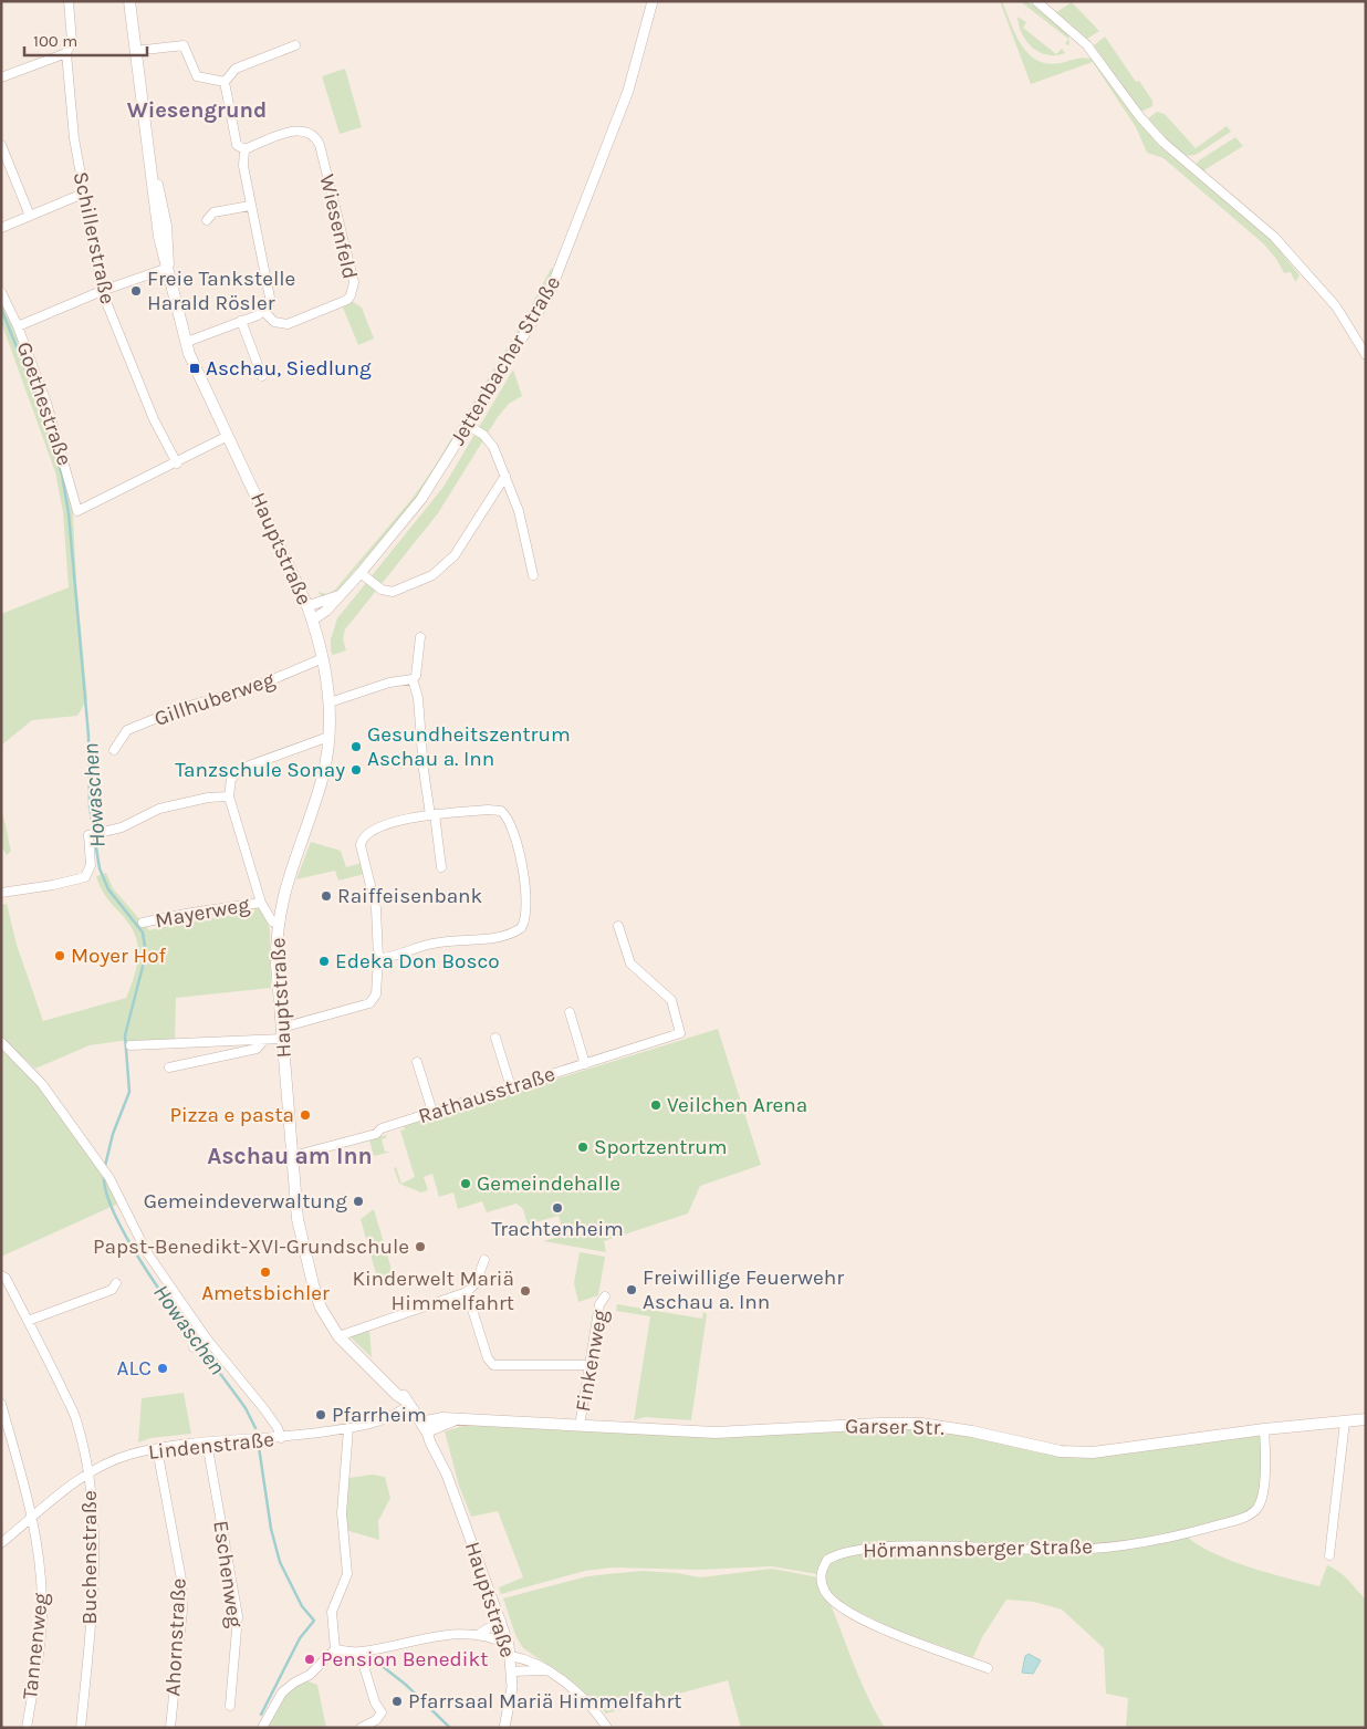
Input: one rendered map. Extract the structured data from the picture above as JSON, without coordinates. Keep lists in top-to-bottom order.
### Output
{
  "streets": {
    "main road": ["Hauptstraße", "Garser Str."],
    "street": [
      "Wiesenfeld",
      "Schillerstraße",
      "Jettenbacher Straße",
      "Goethestraße",
      "Gillhuberweg",
      "Mayerweg",
      "Rathausstraße",
      "Finkenweg",
      "Lindenstraße",
      "Hörmannsberger Straße",
      "Buchenstraße",
      "Eschenweg",
      "Ahornstraße",
      "Tannenweg"
    ]
  },
  "crossings": [
    ["Schillerstraße", "Goethestraße"],
    ["Jettenbacher Straße", "Hauptstraße"],
    ["Hauptstraße", "Gillhuberweg"],
    ["Hauptstraße", "Rathausstraße"],
    ["Hauptstraße", "Garser Str."],
    ["Hauptstraße", "Lindenstraße"],
    ["Finkenweg", "Garser Str."],
    ["Garser Str.", "Hörmannsberger Straße"],
    ["Lindenstraße", "Buchenstraße"],
    ["Lindenstraße", "Eschenweg"],
    ["Lindenstraße", "Ahornstraße"],
    ["Lindenstraße", "Tannenweg"]
  ],
  "districts": ["Wiesengrund", "Aschau am Inn"],
  "water": ["Howaschen"],
  "places": {
    "other": [
      "Freie Tankstelle Harald Rösler",
      "Gesundheitszentrum Aschau a. Inn",
      "Tanzschule Sonay",
      "Raiffeisenbank",
      "Moyer Hof",
      "Edeka Don Bosco",
      "Veilchen Arena",
      "Pizza e pasta",
      "Sportzentrum",
      "Gemeindehalle",
      "Gemeindeverwaltung",
      "Trachtenheim",
      "Papst-Benedikt-XVI-Grundschule",
      "Ametsbichler",
      "Freiwillige Feuerwehr Aschau a. Inn",
      "Kinderwelt Mariä Himmelfahrt",
      "ALC",
      "Pfarrheim",
      "Pension Benedikt",
      "Pfarrsaal Mariä Himmelfahrt"
    ],
    "transit": ["Aschau, Siedlung"]
  },
  "scale_bar": "100 m"
}
